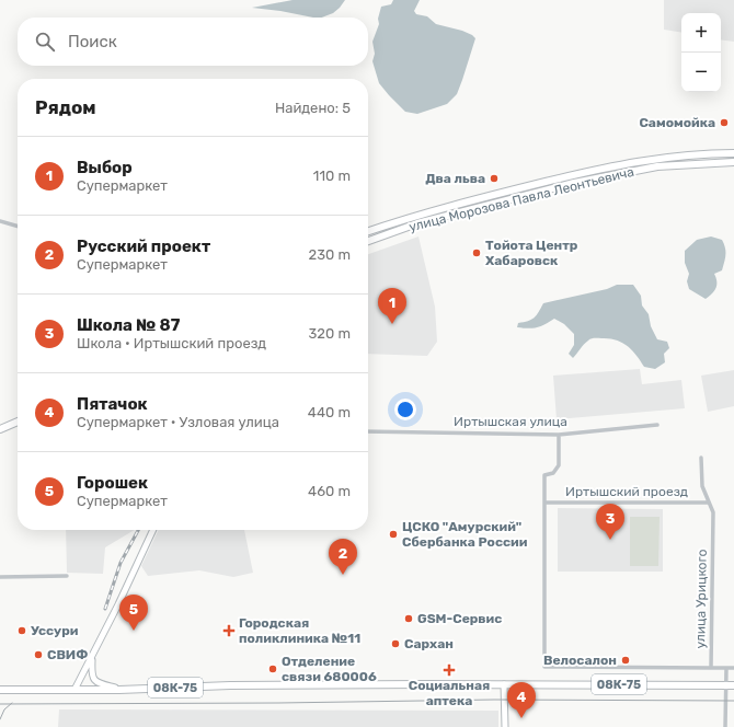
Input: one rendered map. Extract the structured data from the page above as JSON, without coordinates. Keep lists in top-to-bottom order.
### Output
{
  "streets": {
    "main road": ["улица Морозова Павла Леонтьевича", "08К-75"],
    "street": ["Иртышская улица", "Иртышский проезд", "улица Урицкого"]
  },
  "crossings": [
    ["Иртышский проезд", "улица Урицкого"]
  ],
  "places": {
    "other": [
      "Самомойка",
      "Два льва",
      "Тойота Центр Хабаровск",
      "ЦСКО \"Амурский\" Сбербанка России",
      "GSM-Сервис",
      "Уссури",
      "Сархан",
      "СВИФ",
      "Велосалон",
      "Отделение связи 680006"
    ],
    "health": ["Городская поликлиника №11", "Социальная аптека"]
  },
  "page": {
    "map_buttons": ["+", "−"],
    "search": "Поиск",
    "heading": ["Рядом", "Найдено: 5"],
    "list": [
      {
        "mark": "1",
        "name": "Выбор",
        "note": "Супермаркет",
        "value": "110 m"
      },
      {
        "mark": "2",
        "name": "Русский проект",
        "note": "Супермаркет",
        "value": "230 m"
      },
      {
        "mark": "3",
        "name": "Школа № 87",
        "note": "Школа · Иртышский проезд",
        "value": "320 m"
      },
      {
        "mark": "4",
        "name": "Пятачок",
        "note": "Супермаркет · Узловая улица",
        "value": "440 m"
      },
      {
        "mark": "5",
        "name": "Горошек",
        "note": "Супермаркет",
        "value": "460 m"
      }
    ],
    "pins": [
      "1",
      "3",
      "2",
      "5",
      "4"
    ]
  }
}
